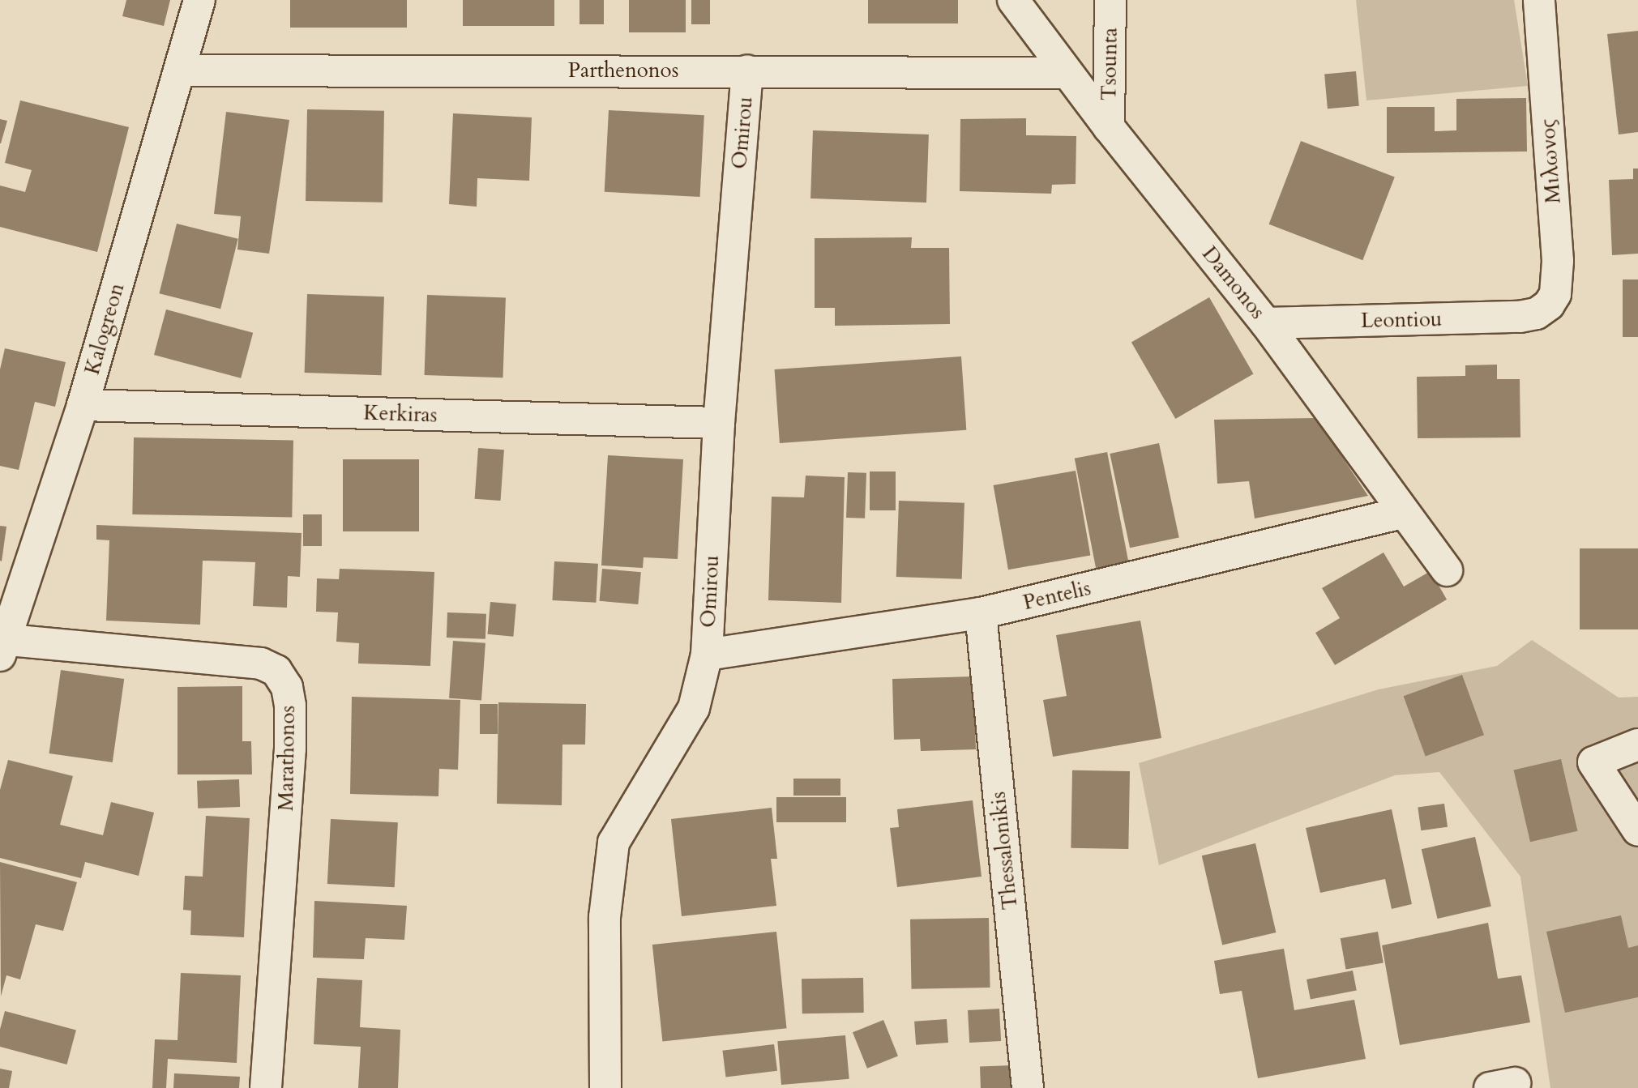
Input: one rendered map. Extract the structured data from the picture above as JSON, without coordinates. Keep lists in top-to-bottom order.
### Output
{
  "streets": {
    "street": [
      "Tsounta",
      "Parthenonos",
      "Omirou",
      "Μιλωνος",
      "Damonos",
      "Leontiou",
      "Kalogreon",
      "Kerkiras",
      "Pentelis",
      "Marathonos",
      "Thessalonikis"
    ]
  },
  "crossings": [
    ["Tsounta", "Damonos"],
    ["Parthenonos", "Omirou"],
    ["Parthenonos", "Damonos"],
    ["Parthenonos", "Kalogreon"],
    ["Omirou", "Kerkiras"],
    ["Omirou", "Pentelis"],
    ["Μιλωνος", "Leontiou"],
    ["Damonos", "Leontiou"],
    ["Damonos", "Pentelis"],
    ["Kalogreon", "Kerkiras"],
    ["Kalogreon", "Marathonos"],
    ["Pentelis", "Thessalonikis"]
  ]
}
